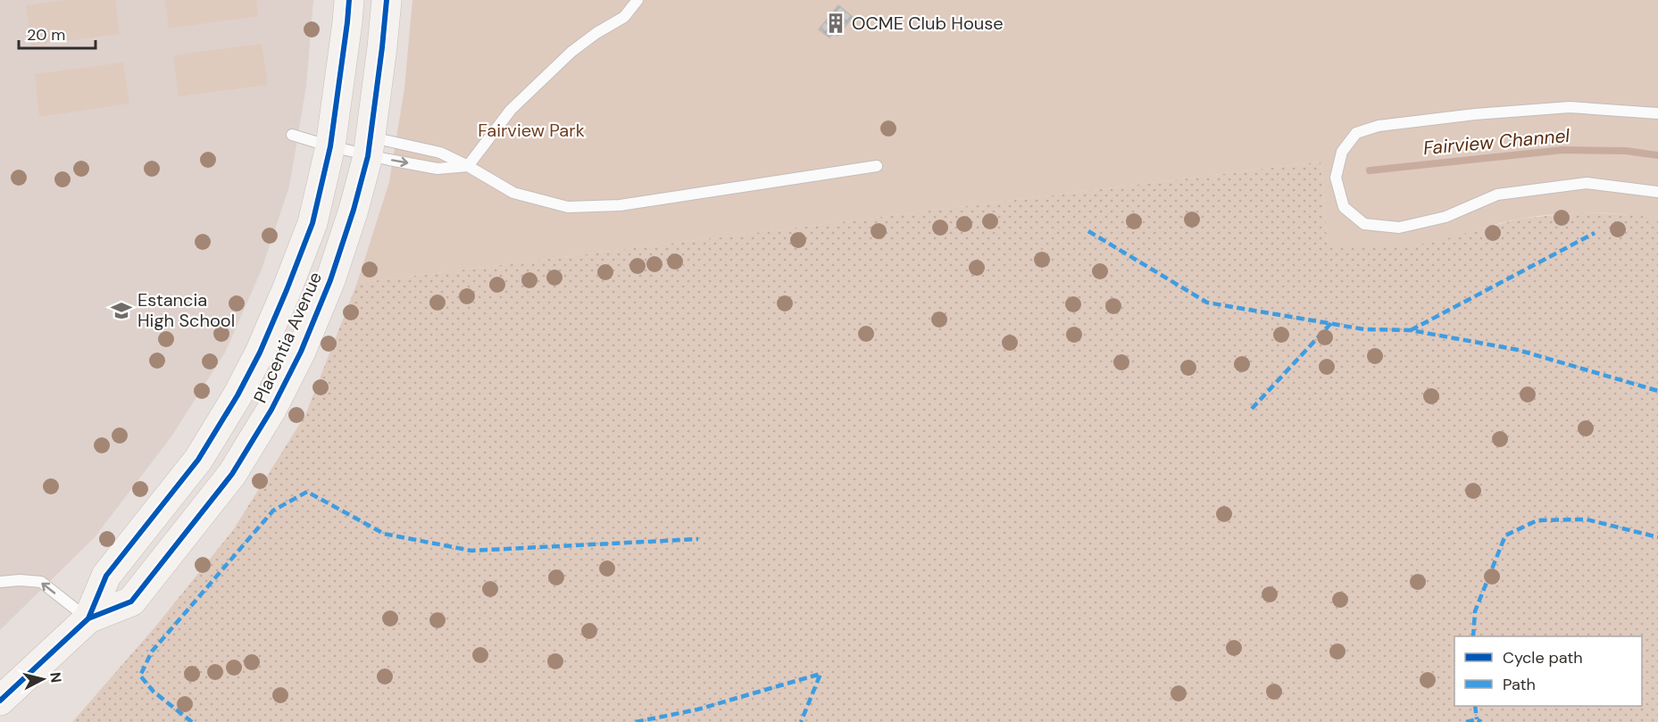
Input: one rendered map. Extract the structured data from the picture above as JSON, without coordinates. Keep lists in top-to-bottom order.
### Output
{
  "streets": {
    "main road": ["Placentia Avenue"]
  },
  "water": ["Fairview Channel"],
  "parks": ["Fairview Park"],
  "places": {
    "building": ["OCME Club House"],
    "school or university": ["Estancia High School"]
  },
  "legend": ["Cycle path", "Path"],
  "scale_bar": "20 m",
  "north": "right"
}
